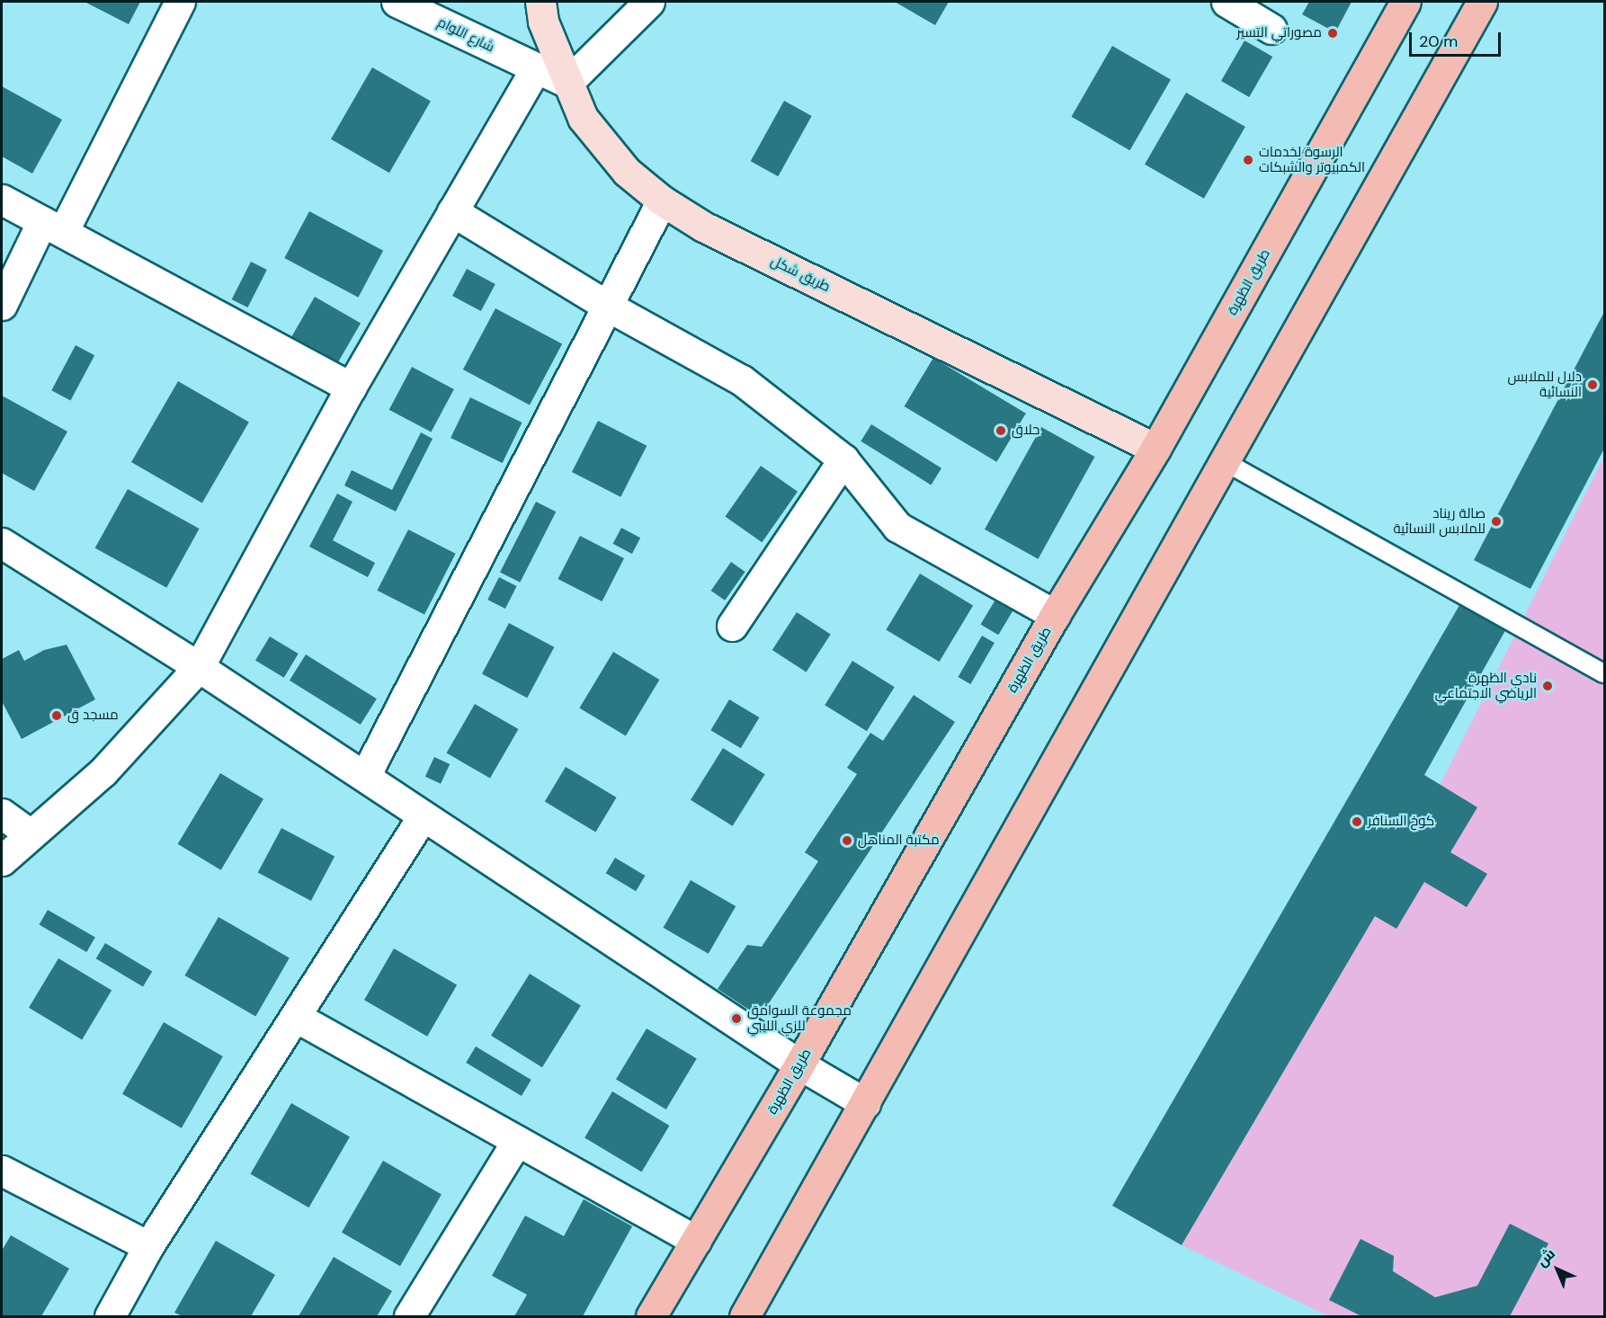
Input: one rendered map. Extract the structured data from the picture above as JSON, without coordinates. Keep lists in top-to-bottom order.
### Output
{
  "streets": {
    "main road": ["طريق شكل", "طريق الظهرة"],
    "street": ["شارع اللوام"]
  },
  "crossings": [
    ["شارع اللوام", "طريق شكل"],
    ["طريق شكل", "طريق الظهرة"]
  ],
  "places": [
    "مصوراتي التسير",
    "الرسوة لخدمات الكمبيوتر والشبكات",
    "دلال للملابس النسائية",
    "حلاق",
    "صالة ريناد للملابس النسائية",
    "نادي الظهرة الرياضي الاجتماعي",
    "مسجد ق",
    "كوخ السنافر",
    "مكتبة المناهل",
    "مجموعة السوامق للزي الليبي"
  ],
  "scale_bar": "20 m",
  "north": "top left"
}
